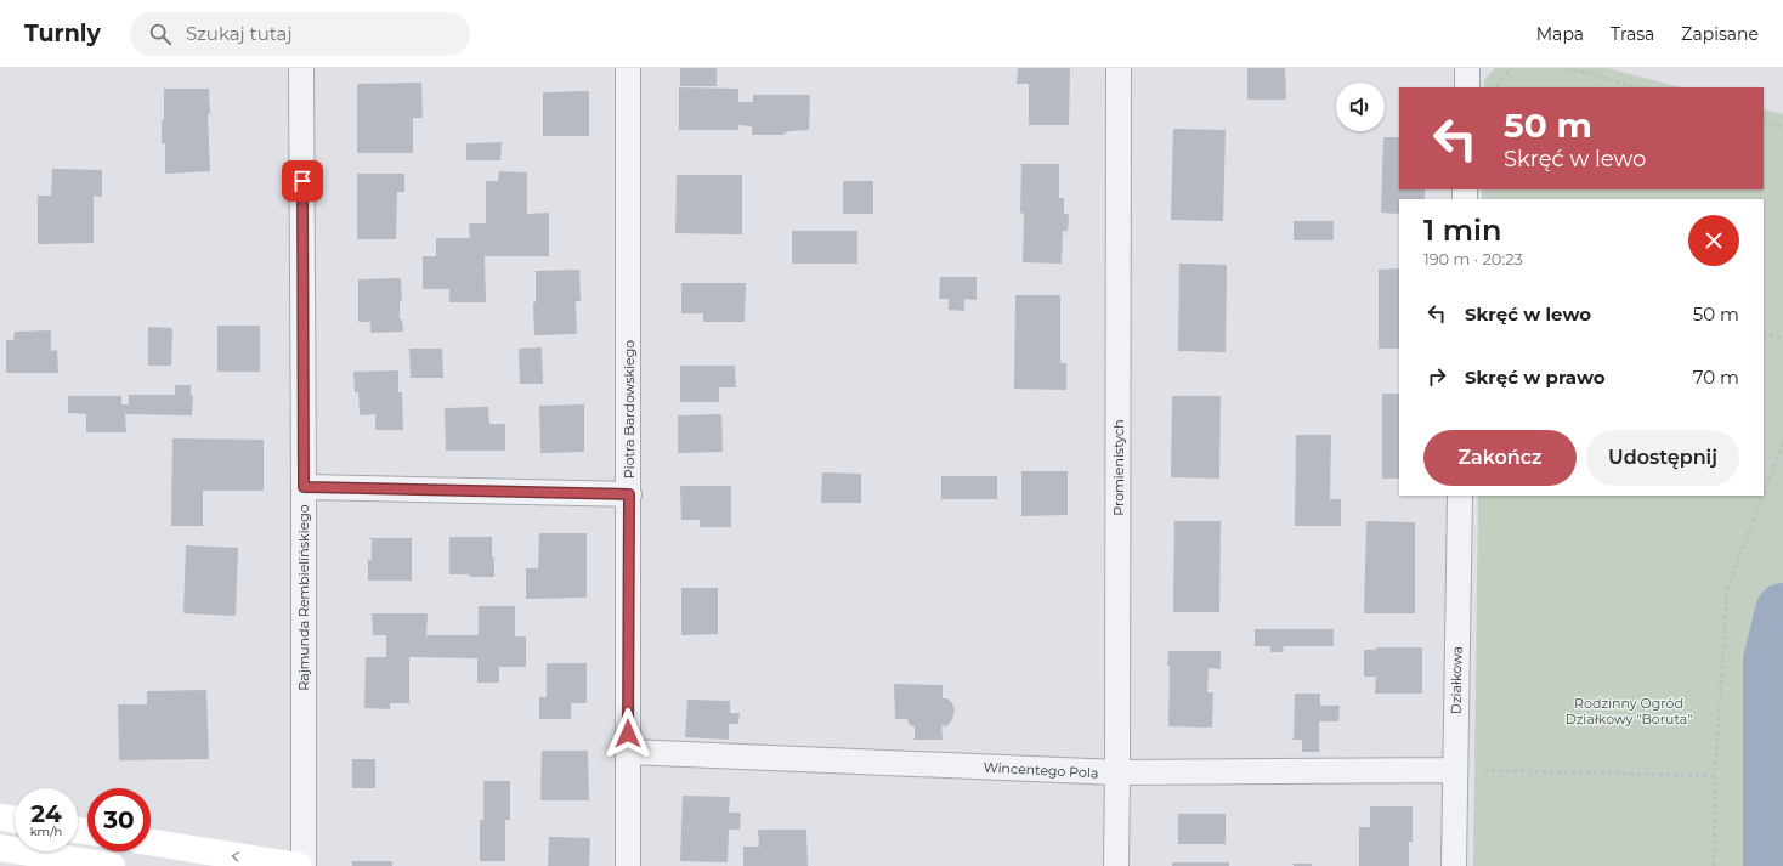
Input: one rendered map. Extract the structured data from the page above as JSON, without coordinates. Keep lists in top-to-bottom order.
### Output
{
  "streets": {
    "street": [
      "Piotra Bardowskiego",
      "Promienistych",
      "Rajmunda Rembielińskiego",
      "Działkowa",
      "Wincentego Pola"
    ]
  },
  "crossings": [
    ["Piotra Bardowskiego", "Wincentego Pola"],
    ["Promienistych", "Wincentego Pola"],
    ["Działkowa", "Wincentego Pola"]
  ],
  "parks": ["Rodzinny Ogród Działkowy \"Boruta\""],
  "page": {
    "header": "Turnly",
    "search": "Szukaj tutaj",
    "nav": ["Mapa", "Trasa", "Zapisane"],
    "turn": ["50 m", "Skręć w lewo"],
    "heading": ["1 min", "190 m · 20:23"],
    "list": [
      {
        "name": "Skręć w lewo",
        "value": "50 m"
      },
      {
        "name": "Skręć w prawo",
        "value": "70 m"
      }
    ],
    "buttons": ["Zakończ", "Udostępnij"],
    "speed": "24 km/h",
    "limit": "30"
  }
}
